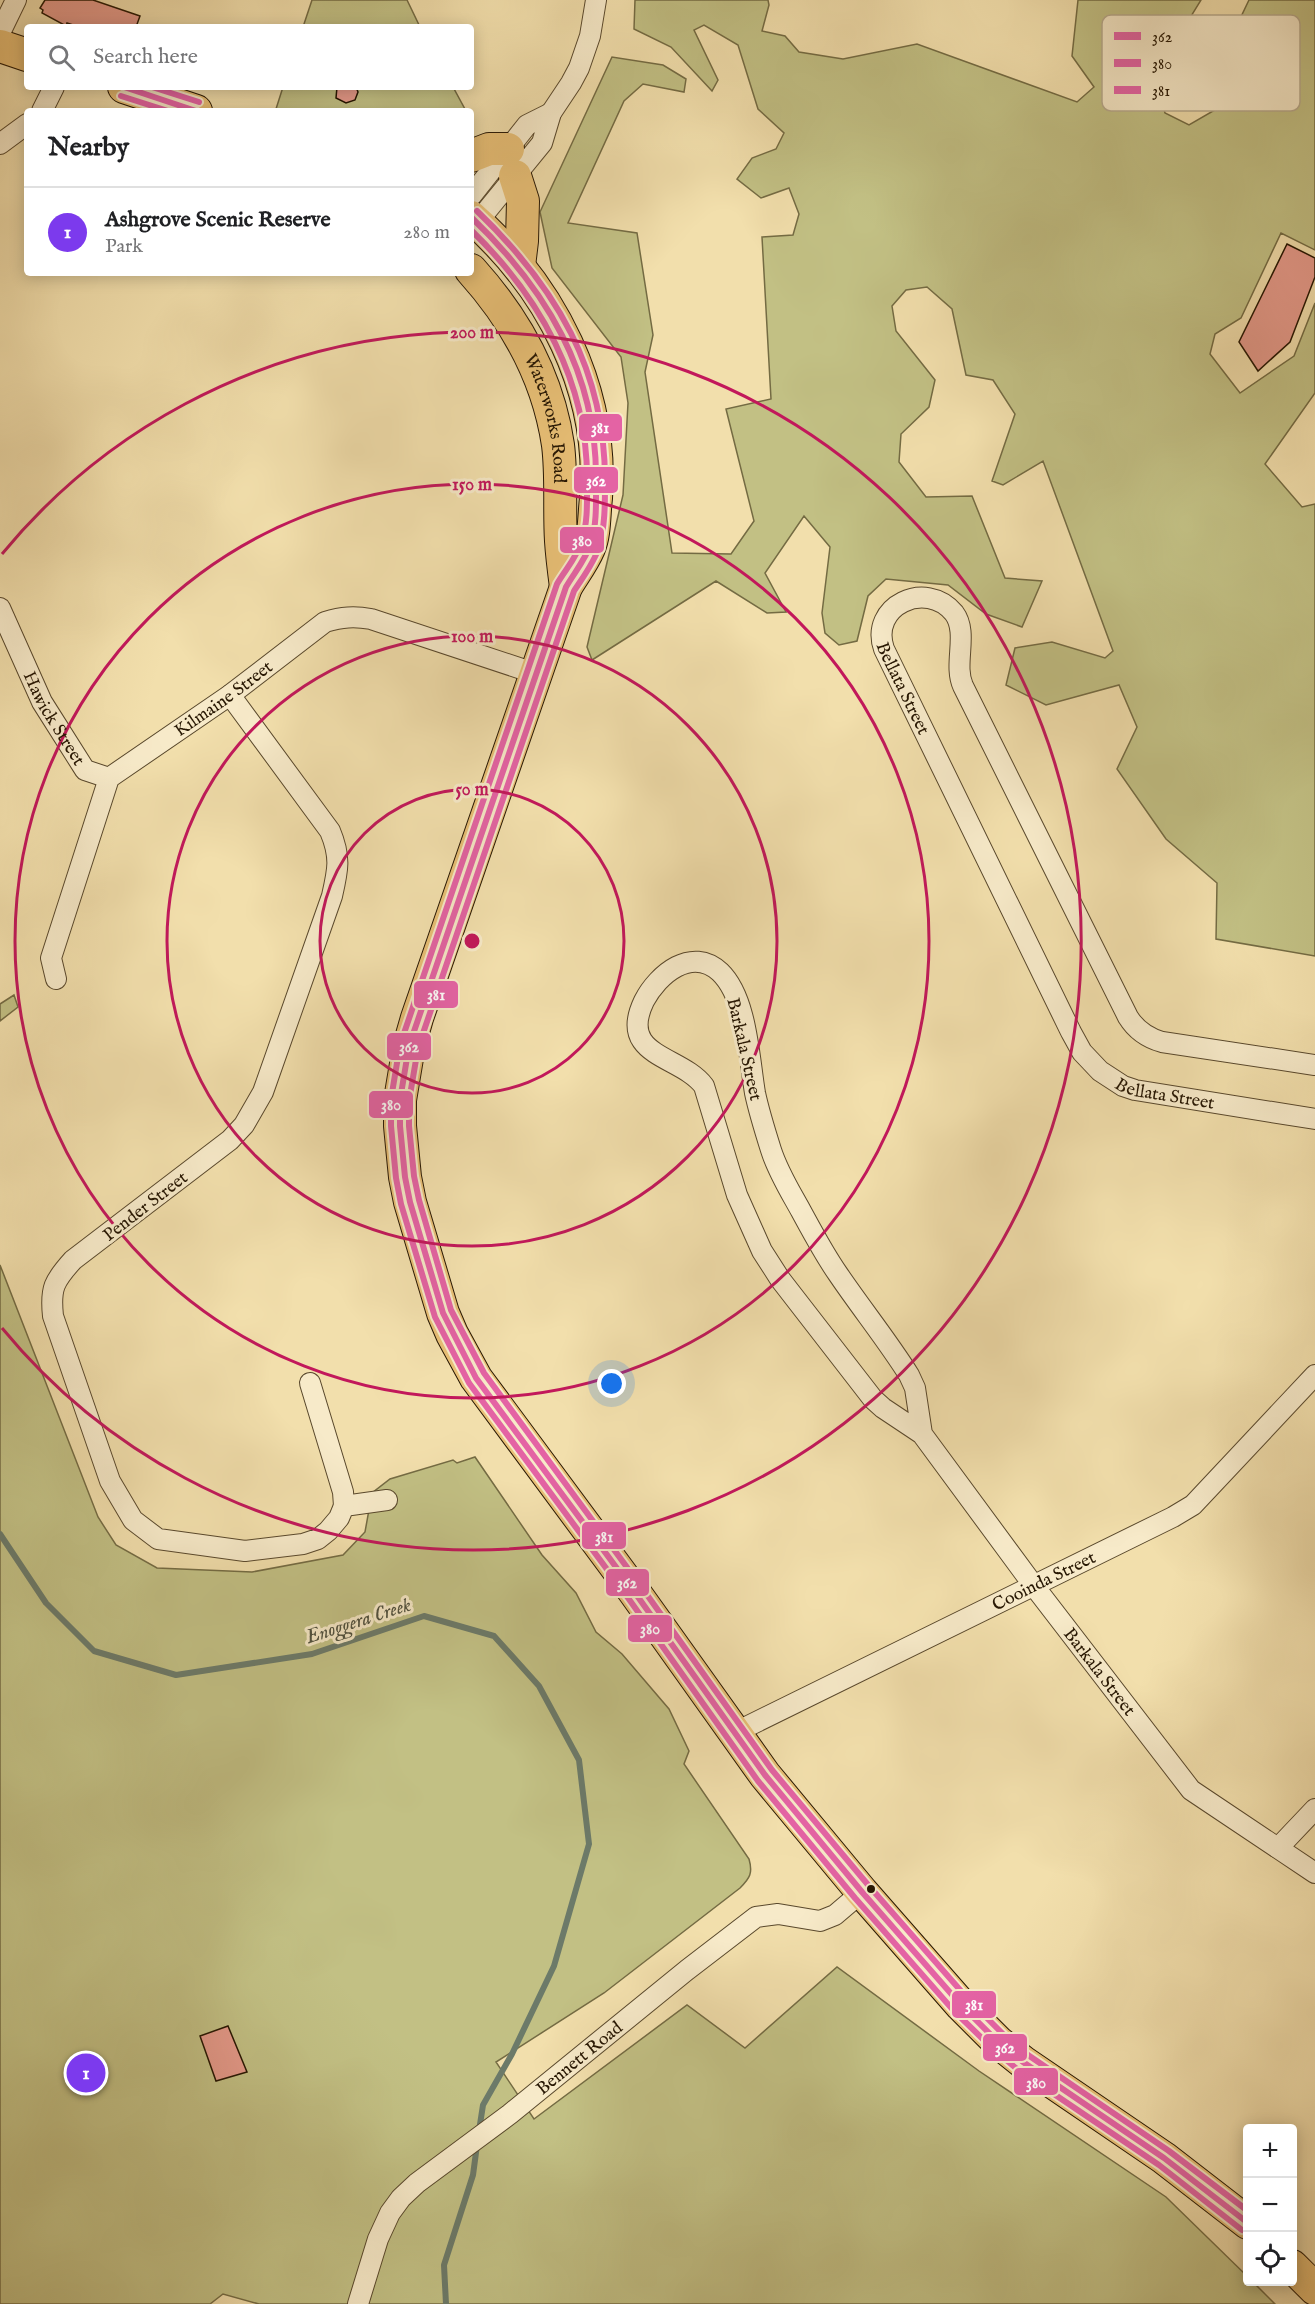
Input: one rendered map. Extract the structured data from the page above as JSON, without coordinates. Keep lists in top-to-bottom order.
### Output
{
  "streets": {
    "main road": ["Waterworks Road"],
    "street": [
      "Bellata Street",
      "Kilmaine Street",
      "Hawick Street",
      "Barkala Street",
      "Pender Street",
      "Cooinda Street",
      "Bennett Road"
    ]
  },
  "crossings": [
    ["Waterworks Road", "Kilmaine Street"],
    ["Waterworks Road", "Cooinda Street"],
    ["Waterworks Road", "Bennett Road"],
    ["Kilmaine Street", "Hawick Street"],
    ["Kilmaine Street", "Pender Street"],
    ["Barkala Street", "Cooinda Street"]
  ],
  "water": ["Enoggera Creek"],
  "lines": ["transit line 362", "transit line 381", "transit line 380"],
  "legend": ["362", "380", "381"],
  "page": {
    "search": "Search here",
    "heading": "Nearby",
    "list": [
      {
        "mark": "1",
        "name": "Ashgrove Scenic Reserve",
        "note": "Park",
        "value": "280 m"
      }
    ],
    "pins": "1",
    "map_buttons": ["+", "−"]
  },
  "rings": [
    "200 m",
    "150 m",
    "100 m",
    "50 m"
  ]
}
